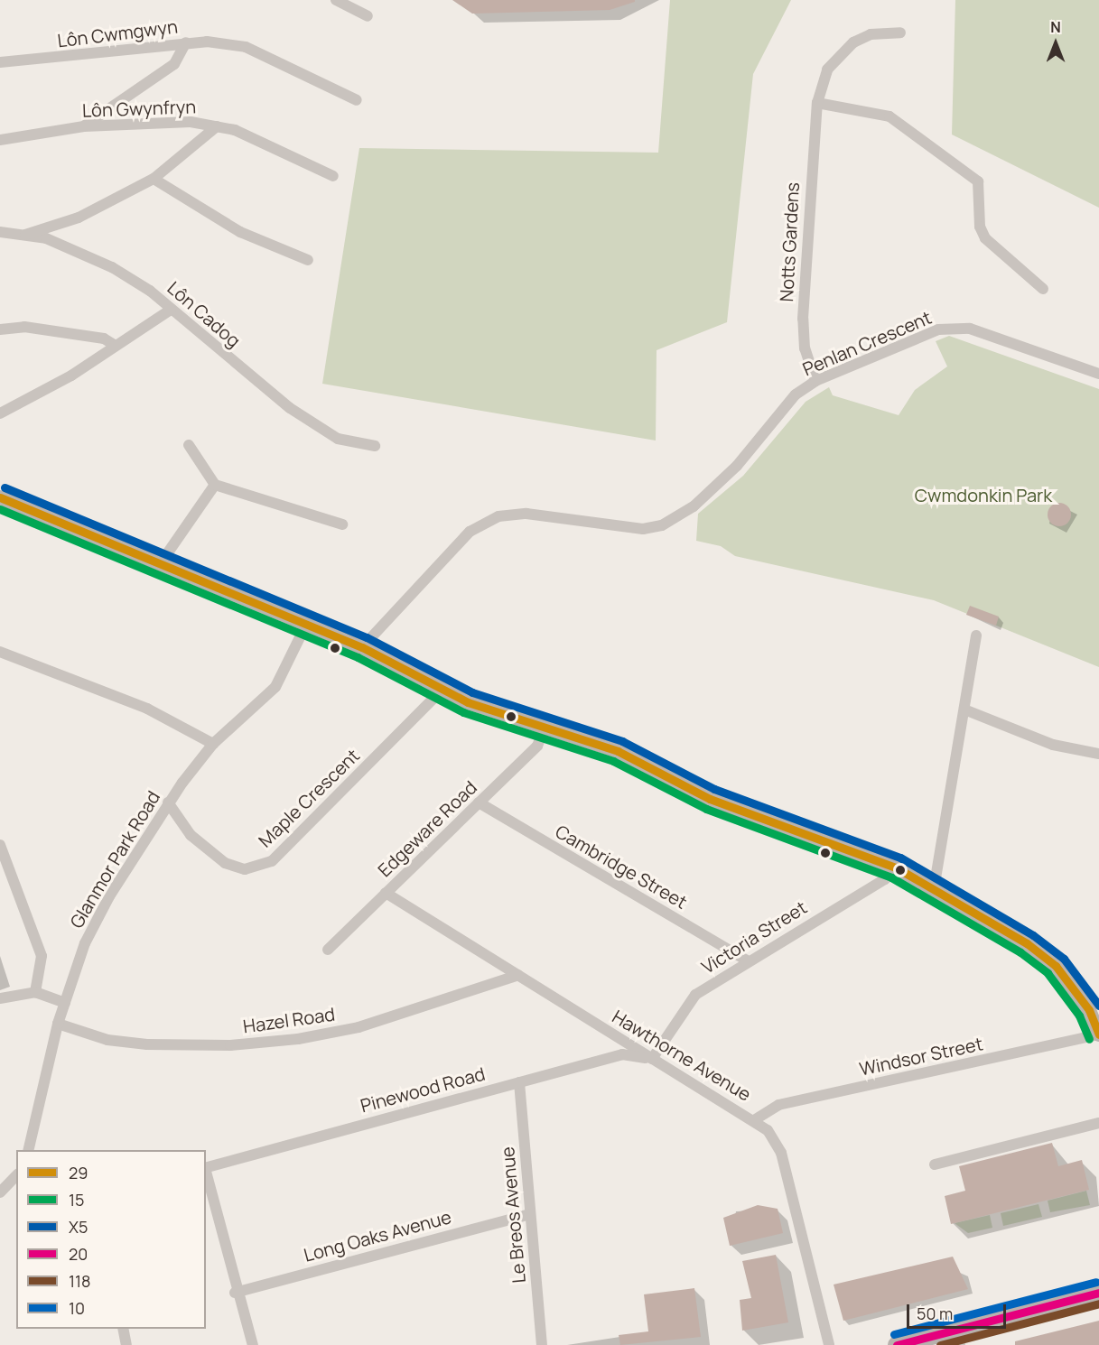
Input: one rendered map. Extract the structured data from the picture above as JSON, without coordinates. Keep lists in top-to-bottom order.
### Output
{
  "streets": {
    "street": [
      "Lôn Cwmgwyn",
      "Lôn Gwynfryn",
      "Notts Gardens",
      "Lôn Cadog",
      "Penlan Crescent",
      "Maple Crescent",
      "Edgeware Road",
      "Glanmor Park Road",
      "Cambridge Street",
      "Victoria Street",
      "Hazel Road",
      "Hawthorne Avenue",
      "Windsor Street",
      "Pinewood Road",
      "Le Breos Avenue",
      "Long Oaks Avenue"
    ]
  },
  "crossings": [
    ["Notts Gardens", "Penlan Crescent"],
    ["Maple Crescent", "Glanmor Park Road"],
    ["Edgeware Road", "Cambridge Street"],
    ["Edgeware Road", "Hawthorne Avenue"],
    ["Glanmor Park Road", "Hazel Road"],
    ["Cambridge Street", "Victoria Street"],
    ["Victoria Street", "Hawthorne Avenue"],
    ["Victoria Street", "Pinewood Road"],
    ["Hazel Road", "Hawthorne Avenue"],
    ["Hawthorne Avenue", "Windsor Street"],
    ["Hawthorne Avenue", "Pinewood Road"],
    ["Pinewood Road", "Le Breos Avenue"],
    ["Le Breos Avenue", "Long Oaks Avenue"]
  ],
  "parks": ["Cwmdonkin Park"],
  "lines": [
    "transit line X5",
    "transit line 29",
    "transit line 15",
    "transit line 10",
    "transit line 20",
    "transit line 118"
  ],
  "legend": [
    "29",
    "15",
    "X5",
    "20",
    "118",
    "10"
  ],
  "scale_bar": "50 m",
  "north": "top"
}
